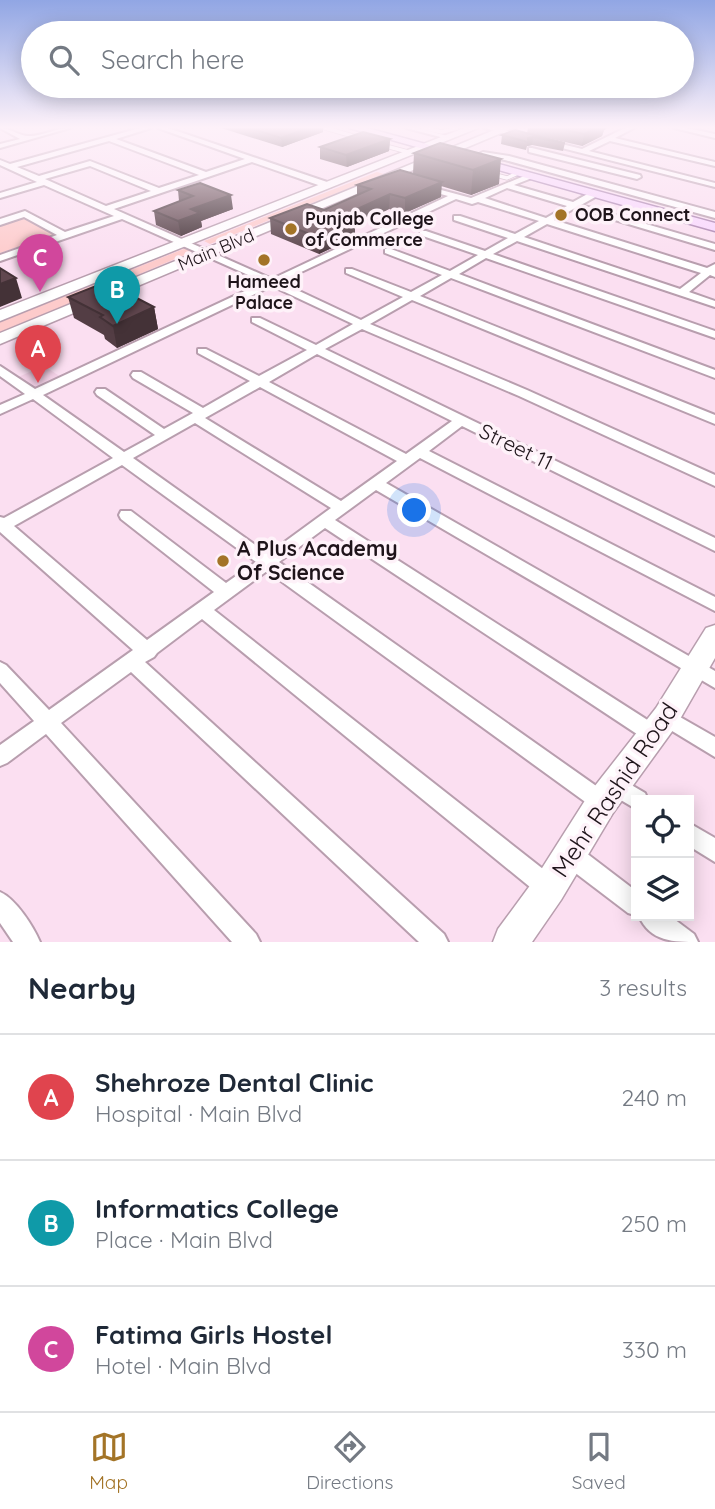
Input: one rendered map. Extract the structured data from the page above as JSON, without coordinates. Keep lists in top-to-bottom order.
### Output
{
  "streets": {
    "main road": ["Main Blvd", "Mehr Rashid Road"],
    "street": ["Street 11"]
  },
  "places": [
    "OOB Connect",
    "Punjab College of Commerce",
    "Hameed Palace",
    "A Plus Academy Of Science"
  ],
  "page": {
    "search": "Search here",
    "pins": ["C", "B", "A"],
    "heading": ["Nearby", "3 results"],
    "list": [
      {
        "mark": "A",
        "name": "Shehroze Dental Clinic",
        "note": "Hospital · Main Blvd",
        "value": "240 m"
      },
      {
        "mark": "B",
        "name": "Informatics College",
        "note": "Place · Main Blvd",
        "value": "250 m"
      },
      {
        "mark": "C",
        "name": "Fatima Girls Hostel",
        "note": "Hotel · Main Blvd",
        "value": "330 m"
      }
    ],
    "nav": ["Map", "Directions", "Saved"]
  }
}
